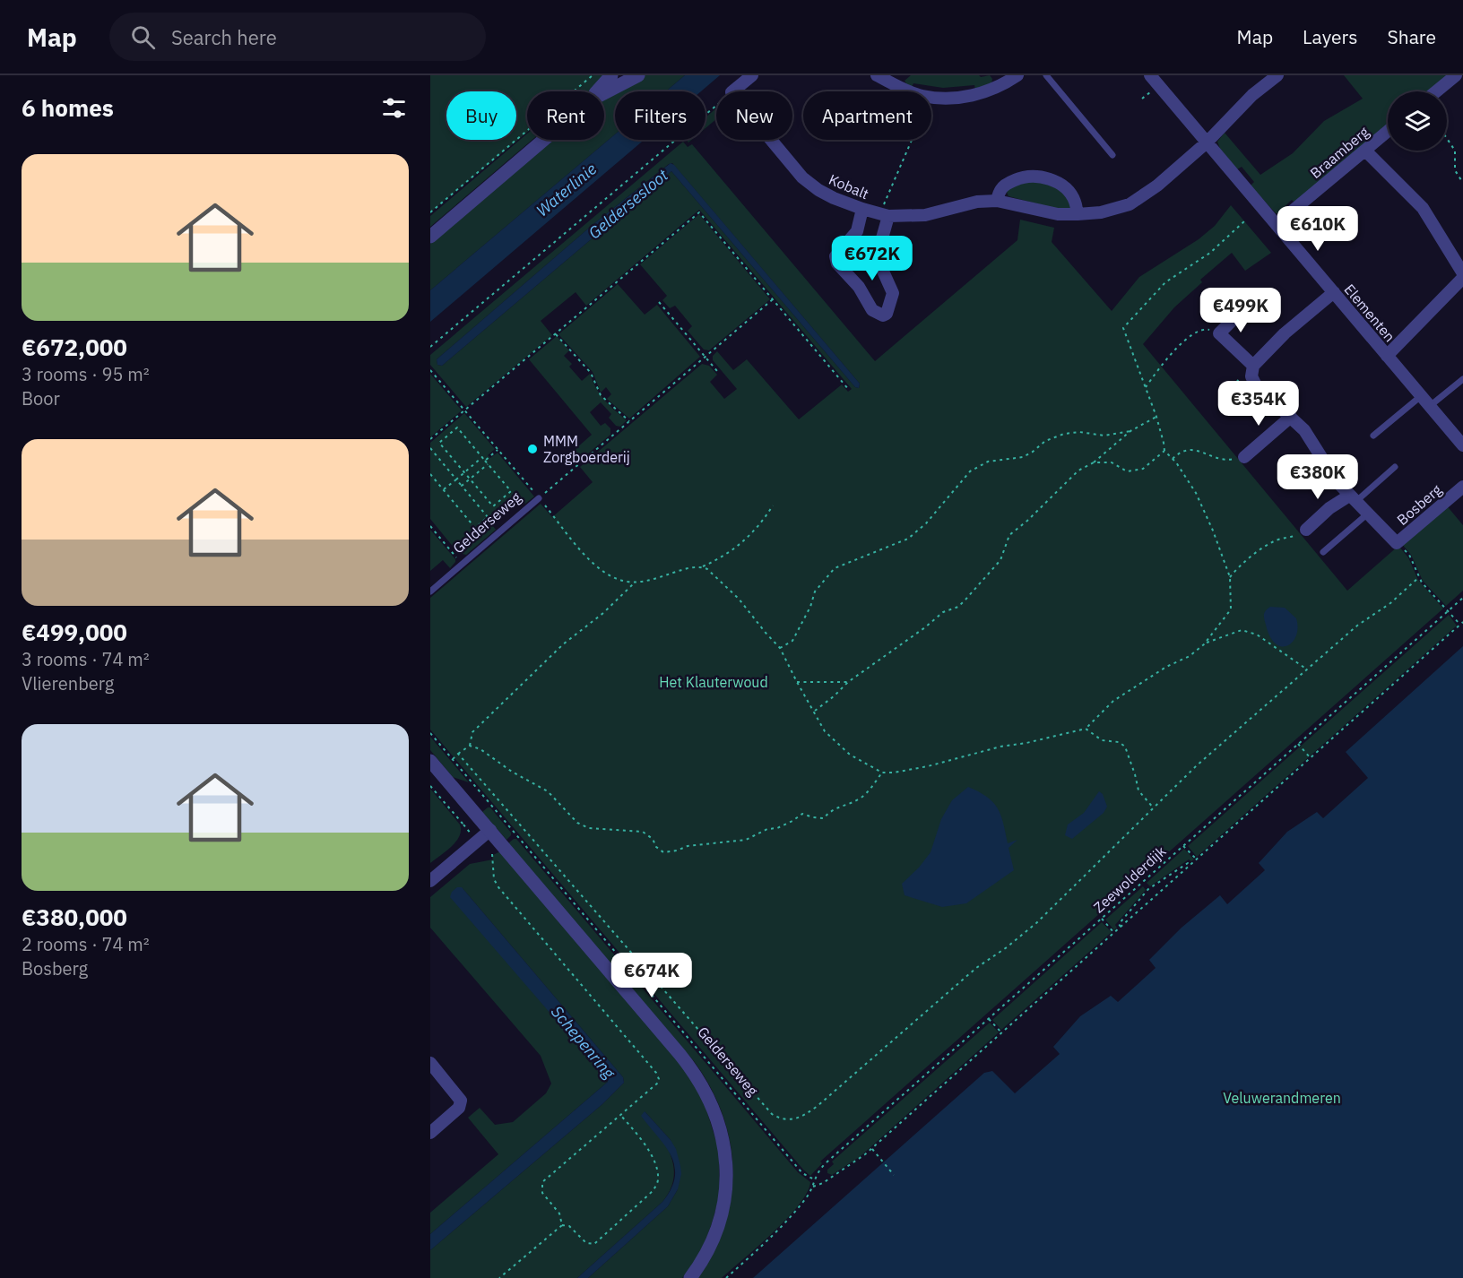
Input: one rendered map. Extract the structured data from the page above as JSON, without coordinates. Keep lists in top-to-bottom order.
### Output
{
  "streets": {
    "street": [
      "Braamberg",
      "Kobalt",
      "Elementen",
      "Bosberg"
    ],
    "lane": ["Gelderseweg"],
    "path": ["Zeewolderdijk"]
  },
  "crossings": [
    ["Braamberg", "Elementen"],
    ["Kobalt", "Elementen"],
    ["Gelderseweg", "Zeewolderdijk"]
  ],
  "water": ["Waterlinie", "Geldersesloot", "Schepenring"],
  "parks": ["Het Klauterwoud", "Veluwerandmeren"],
  "places": ["MMM Zorgboerderij"],
  "page": {
    "header": "Map",
    "search": "Search here",
    "nav": ["Map", "Layers", "Share"],
    "heading": "6 homes",
    "chip": [
      "Buy",
      "Rent",
      "Filters",
      "New",
      "Apartment"
    ],
    "list": [
      {
        "name": "€672,000",
        "note": "3 rooms · 95 m² · Boor"
      },
      {
        "name": "€499,000",
        "note": "3 rooms · 74 m² · Vlierenberg"
      },
      {
        "name": "€380,000",
        "note": "2 rooms · 74 m² · Bosberg"
      }
    ],
    "price": [
      "€610K",
      "€672K",
      "€499K",
      "€354K",
      "€380K",
      "€674K"
    ]
  }
}
